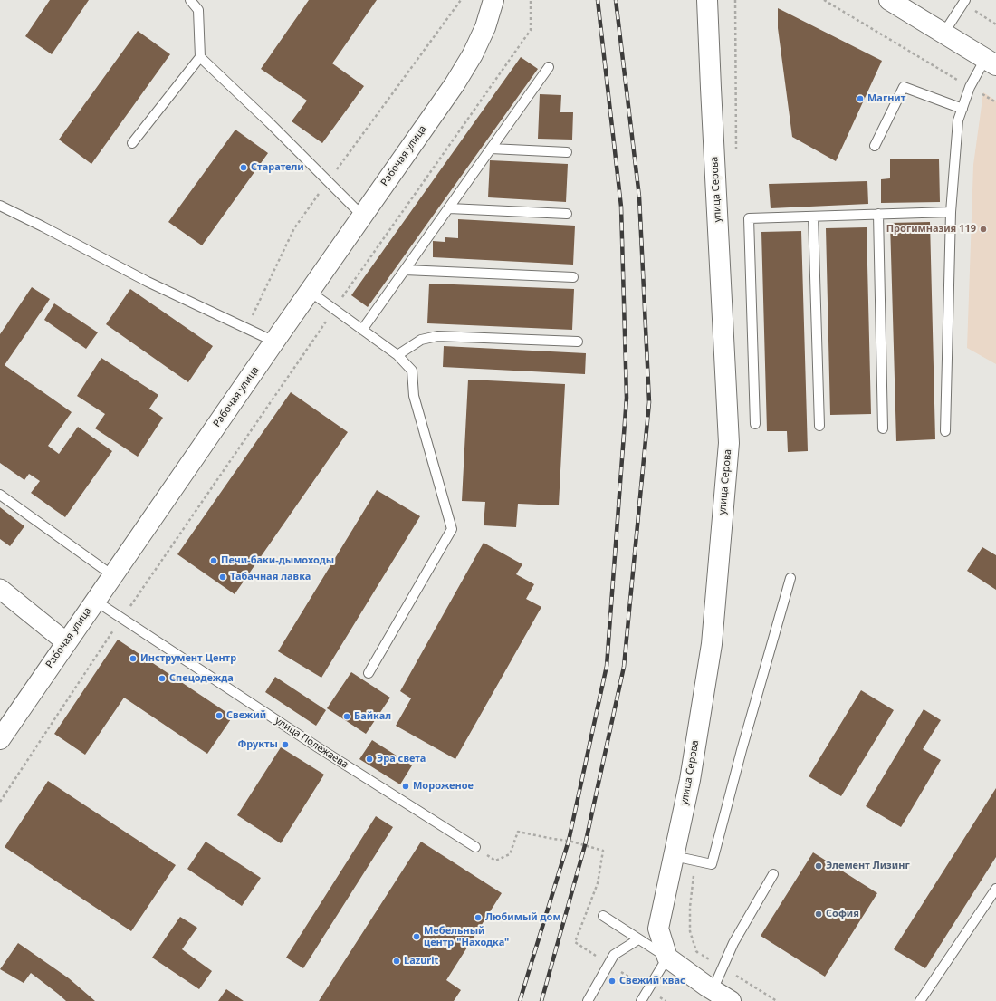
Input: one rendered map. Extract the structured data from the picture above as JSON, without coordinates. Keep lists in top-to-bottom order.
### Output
{
  "streets": {
    "street": ["Рабочая улица", "улица Серова"],
    "lane": ["улица Полежаева"]
  },
  "crossings": [
    ["Рабочая улица", "улица Полежаева"]
  ],
  "places": [
    "Магнит",
    "Старатели",
    "Прогимназия 119",
    "Печи-баки-дымоходы",
    "Табачная лавка",
    "Инструмент Центр",
    "Спецодежда",
    "Свежий",
    "Байкал",
    "Фрукты",
    "Эра света",
    "Мороженое",
    "Элемент Лизинг",
    "София",
    "Любимый дом",
    "Мебельный центр \"Находка\"",
    "Lazurit",
    "Свежий квас"
  ]
}
